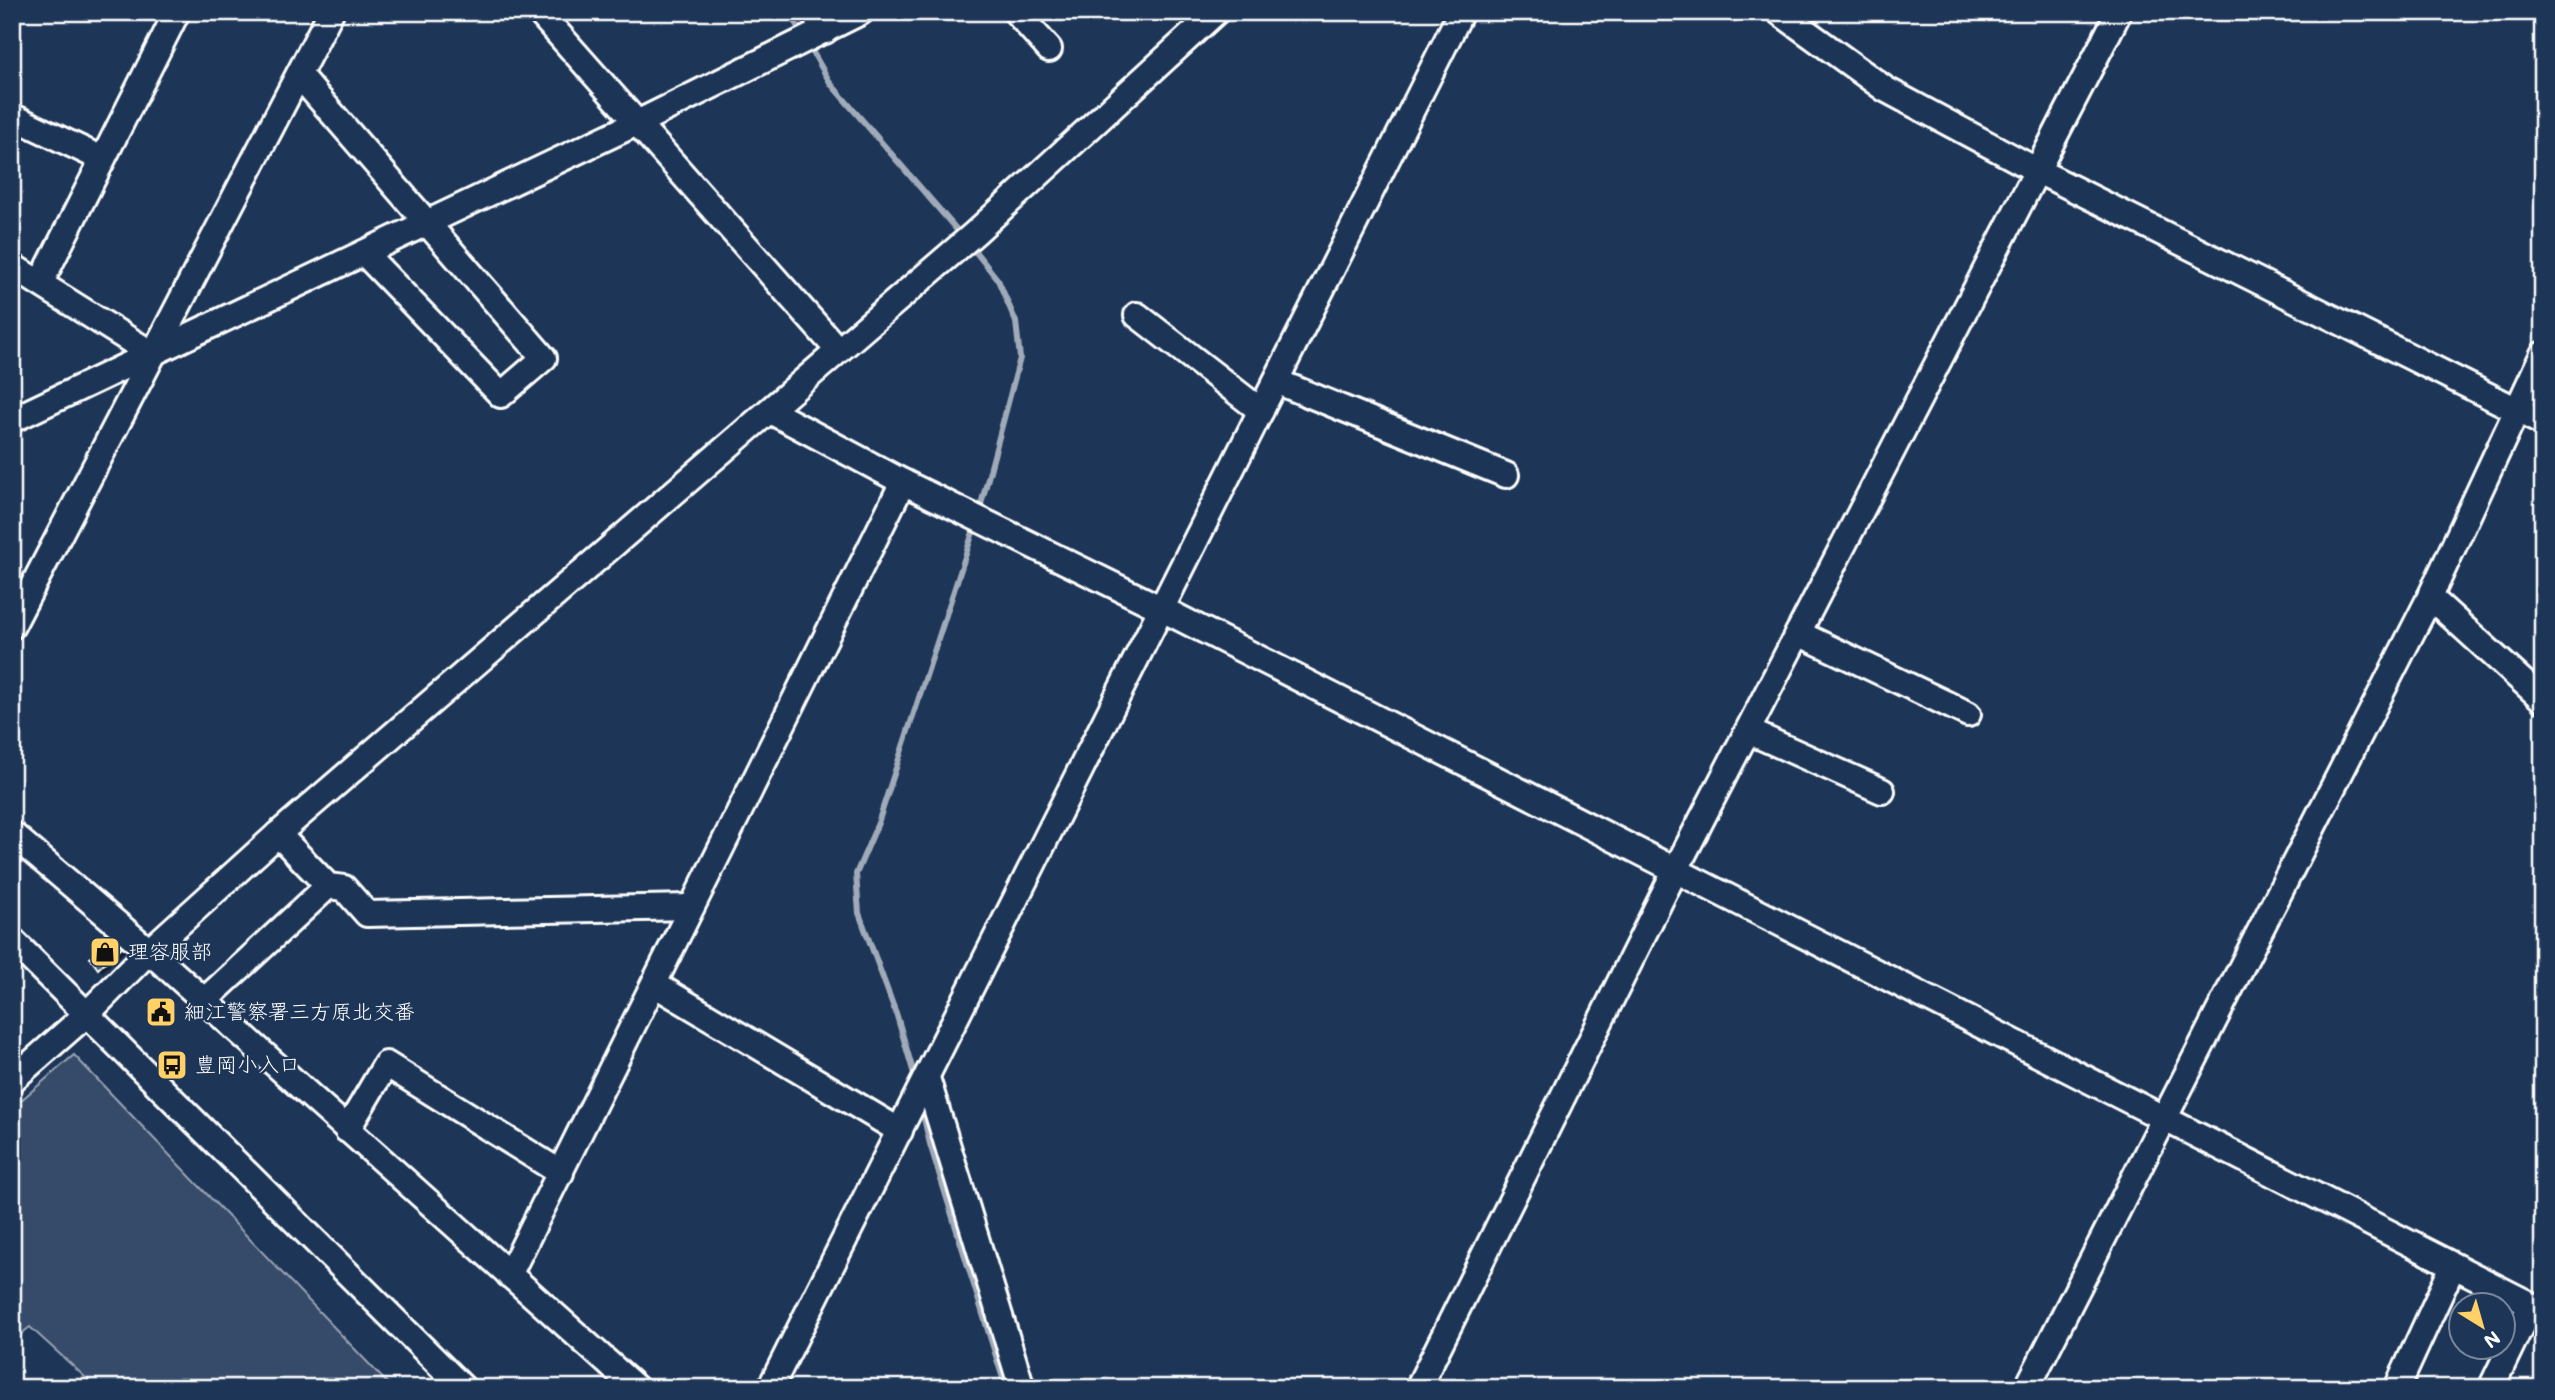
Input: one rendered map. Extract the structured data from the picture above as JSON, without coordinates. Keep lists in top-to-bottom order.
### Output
{
  "places": {
    "shop": ["理容服部"],
    "public building": ["細江警察署三方原北交番"],
    "bus stop": ["豊岡小入口"]
  },
  "north": "bottom right"
}
